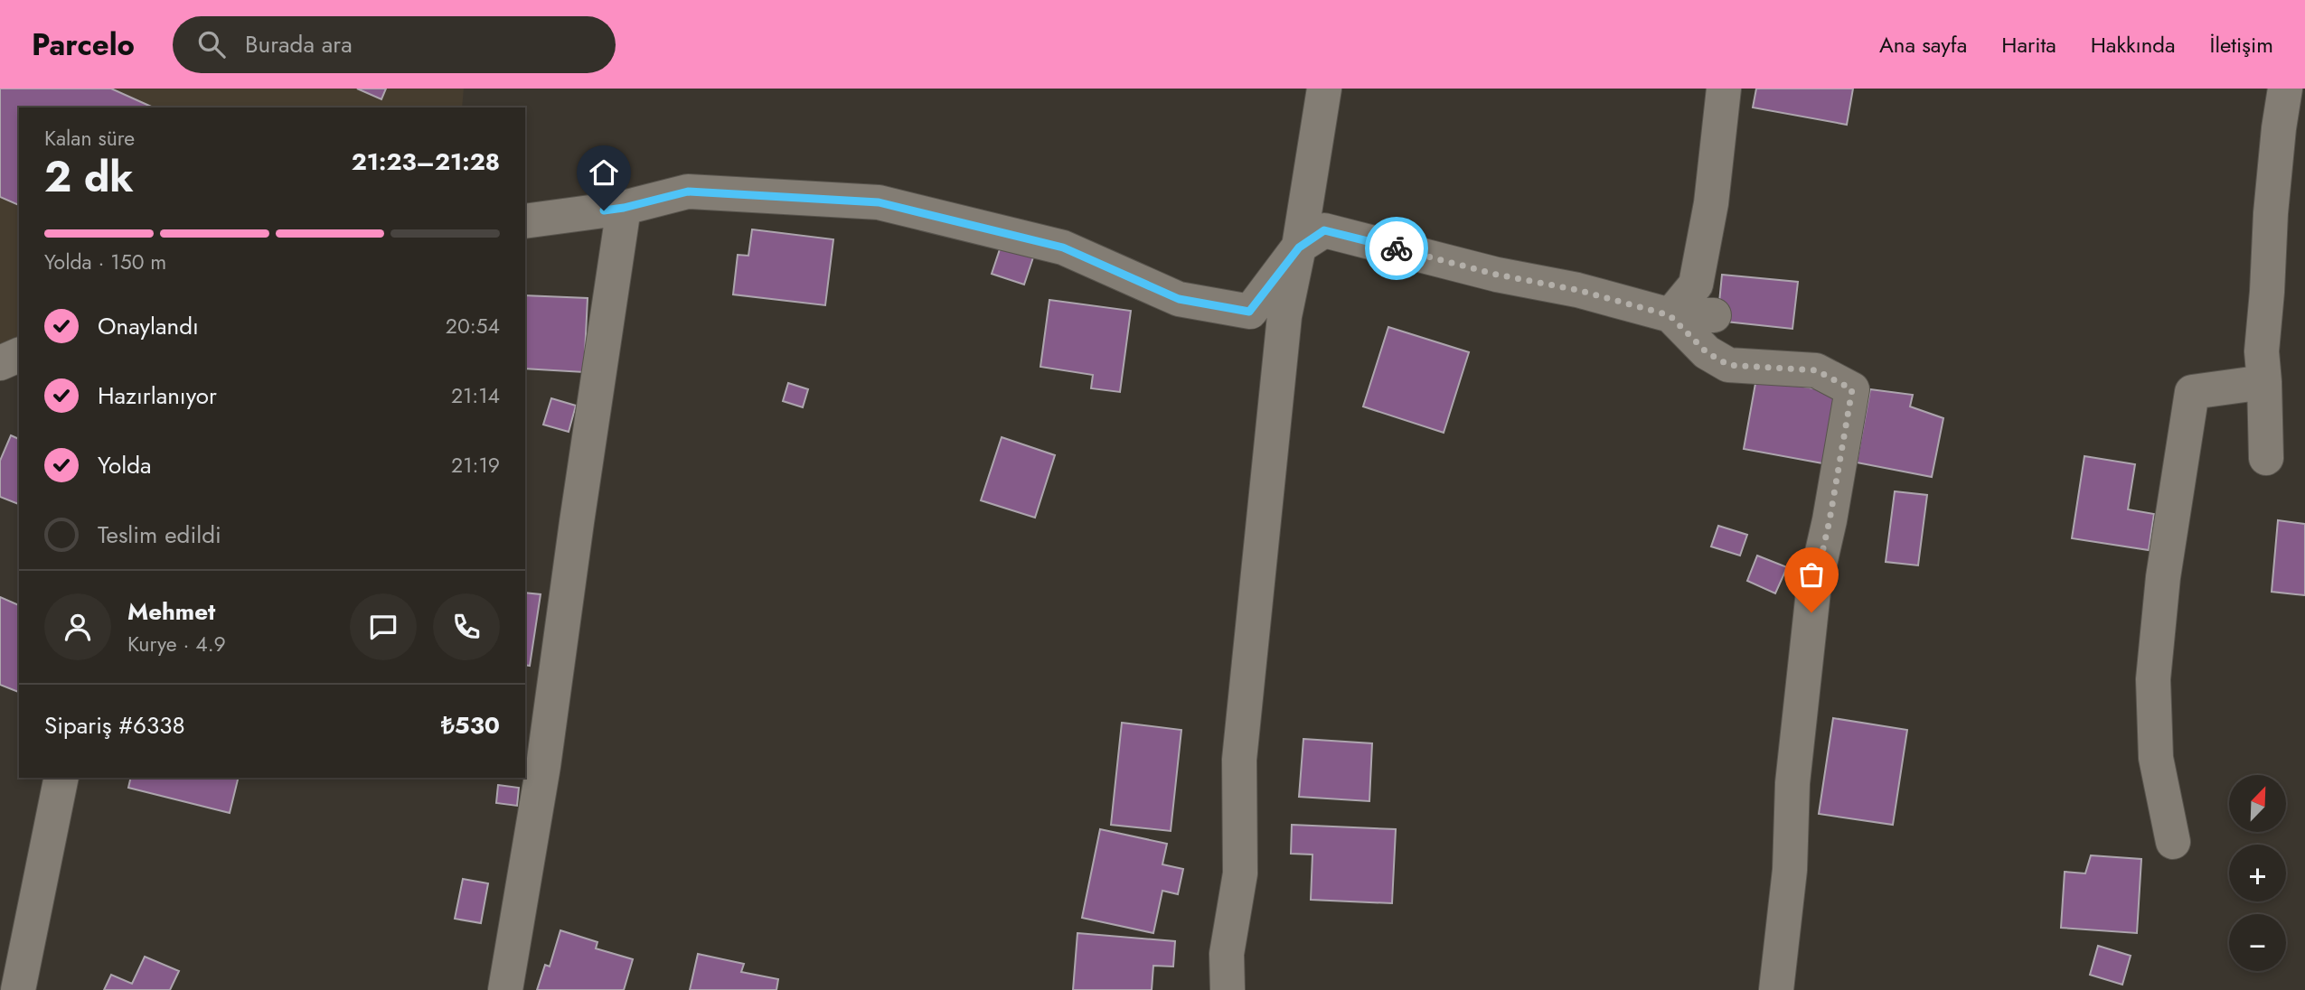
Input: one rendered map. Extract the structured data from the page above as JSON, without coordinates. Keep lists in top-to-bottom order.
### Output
{
  "north": "top right",
  "page": {
    "header": "Parcelo",
    "search": "Burada ara",
    "nav": [
      "Ana sayfa",
      "Harita",
      "Hakkında",
      "İletişim"
    ],
    "heading": ["2 dk", "Kalan süre", "21:23–21:28"],
    "panel": [
      "Mehmet",
      "Kurye · 4.9",
      "Sipariş #6338",
      "₺530"
    ],
    "bar": "Yolda · 150 m",
    "list": [
      ["Onaylandı", "20:54"],
      ["Hazırlanıyor", "21:14"],
      ["Yolda", "21:19"],
      "Teslim edildi"
    ],
    "map_buttons": ["+", "−"]
  }
}
